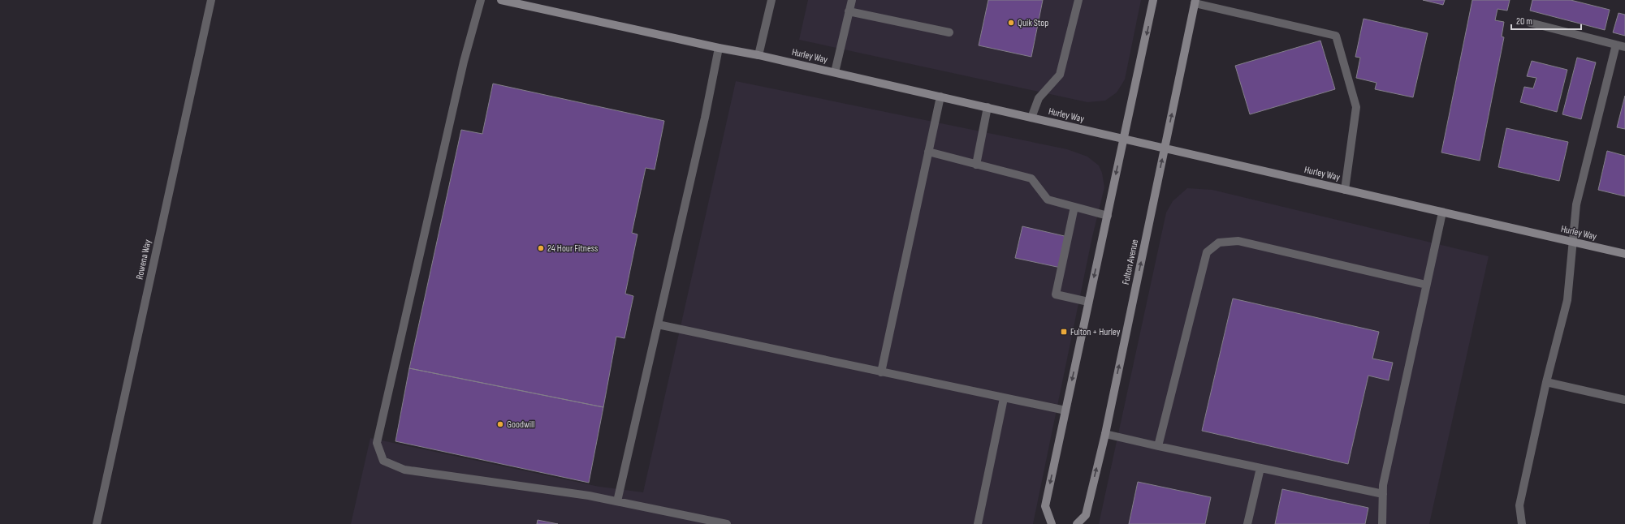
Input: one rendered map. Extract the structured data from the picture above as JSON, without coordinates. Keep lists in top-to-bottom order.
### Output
{
  "streets": {
    "street": ["Hurley Way", "Rowena Way", "Fulton Avenue"]
  },
  "crossings": [
    ["Hurley Way", "Fulton Avenue"]
  ],
  "places": {
    "other": ["Quik Stop", "24 Hour Fitness", "Goodwill"],
    "transit": ["Fulton + Hurley"]
  },
  "scale_bar": "20 m"
}
